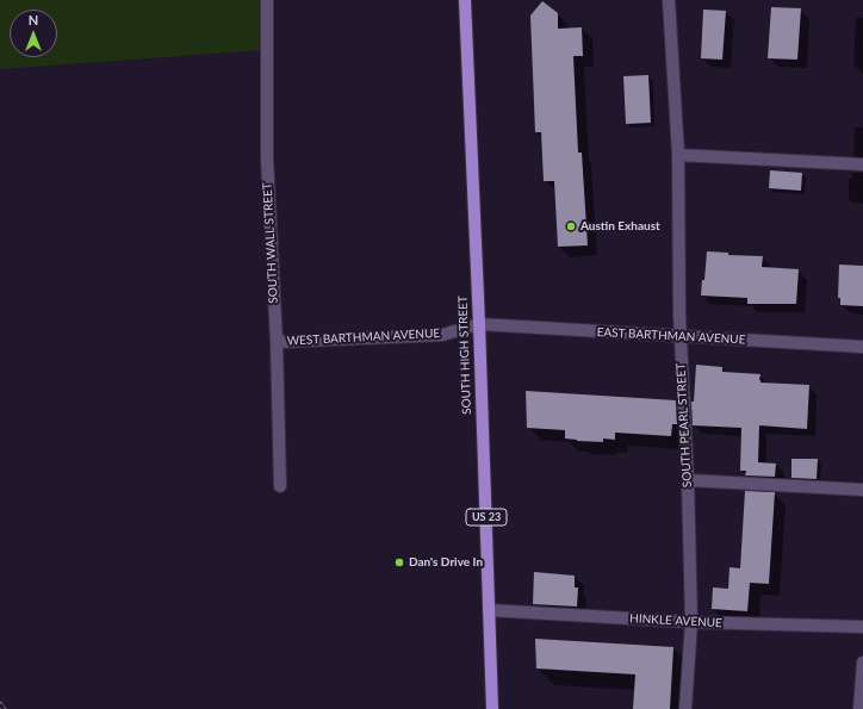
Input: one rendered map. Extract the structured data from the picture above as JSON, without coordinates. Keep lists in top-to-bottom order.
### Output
{
  "streets": {
    "main road": ["SOUTH HIGH STREET", "US 23"],
    "street": [
      "SOUTH WALL STREET",
      "EAST BARTHMAN AVENUE",
      "WEST BARTHMAN AVENUE",
      "SOUTH PEARL STREET",
      "HINKLE AVENUE"
    ]
  },
  "crossings": [
    ["SOUTH WALL STREET", "WEST BARTHMAN AVENUE"],
    ["EAST BARTHMAN AVENUE", "WEST BARTHMAN AVENUE"],
    ["EAST BARTHMAN AVENUE", "SOUTH HIGH STREET"],
    ["EAST BARTHMAN AVENUE", "SOUTH PEARL STREET"],
    ["WEST BARTHMAN AVENUE", "SOUTH HIGH STREET"],
    ["SOUTH HIGH STREET", "HINKLE AVENUE"],
    ["SOUTH PEARL STREET", "HINKLE AVENUE"]
  ],
  "places": ["Austin Exhaust", "Dan's Drive In"],
  "north": "top"
}
